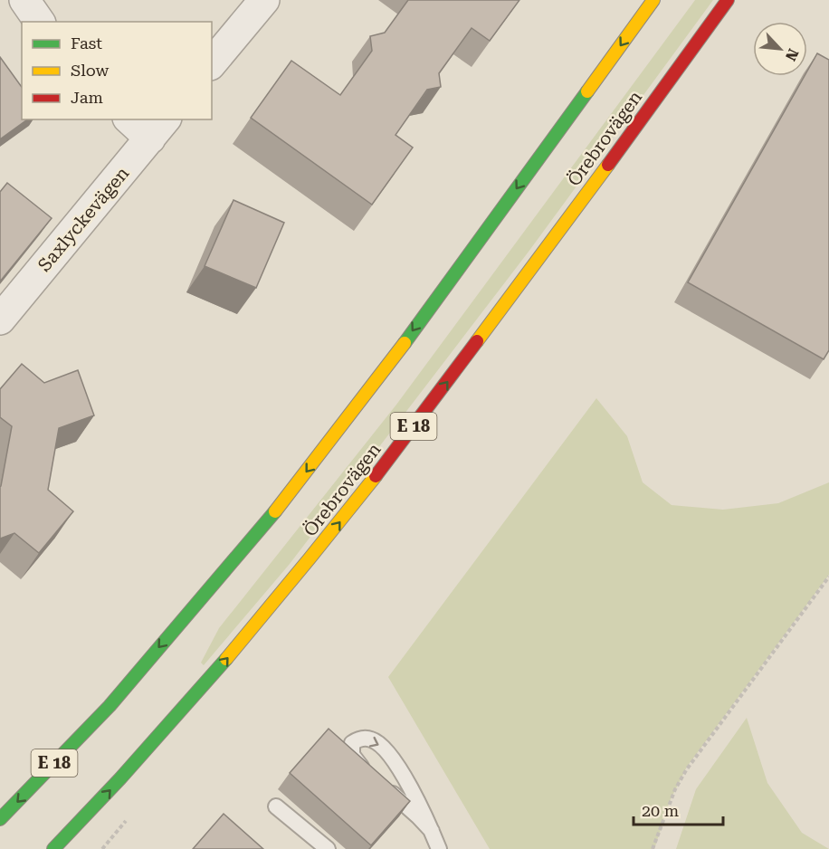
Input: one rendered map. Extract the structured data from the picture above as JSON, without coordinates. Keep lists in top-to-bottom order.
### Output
{
  "streets": {
    "highway": ["Örebrovägen", "E 18"],
    "street": ["Saxlyckevägen"]
  },
  "legend": ["Fast", "Slow", "Jam"],
  "scale_bar": "20 m",
  "north": "bottom right"
}
